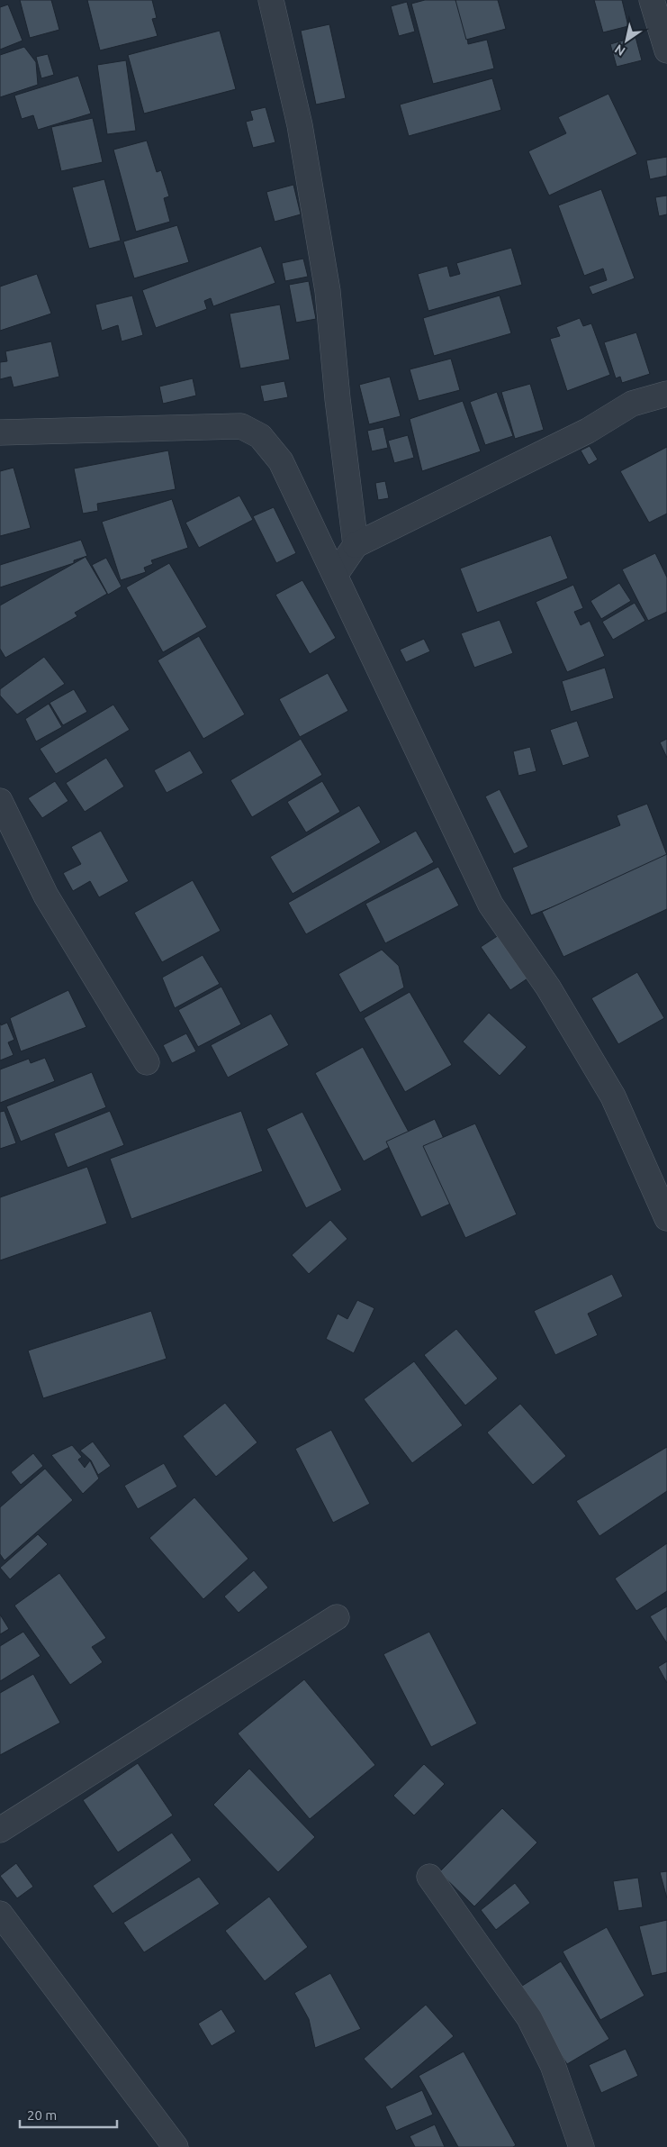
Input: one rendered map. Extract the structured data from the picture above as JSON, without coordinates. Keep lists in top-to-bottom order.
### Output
{
  "scale_bar": "20 m",
  "north": "bottom left"
}
